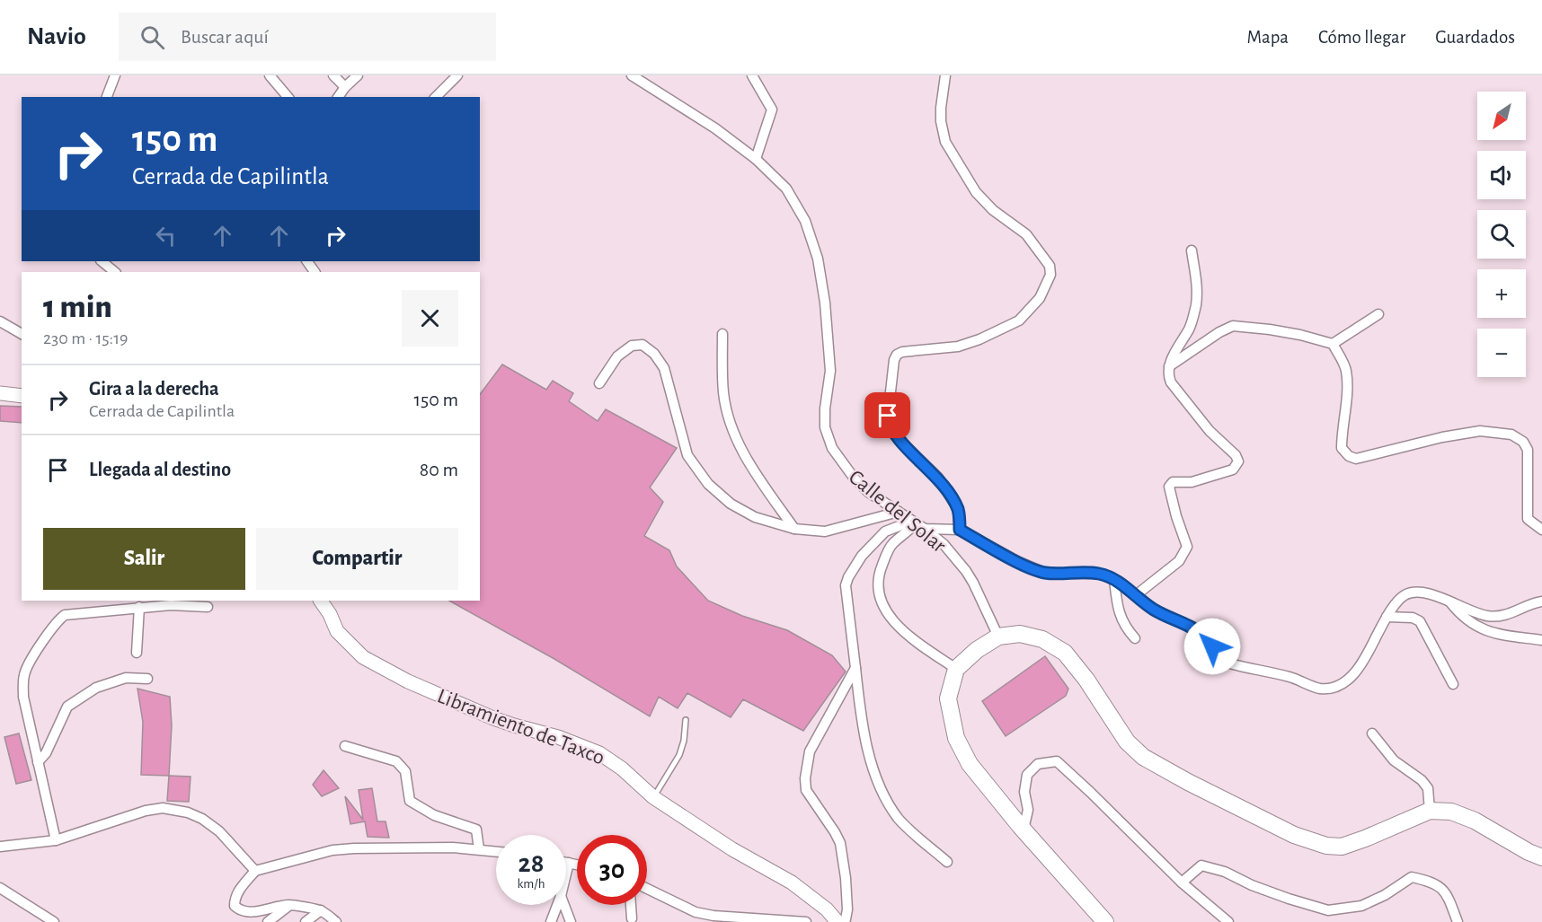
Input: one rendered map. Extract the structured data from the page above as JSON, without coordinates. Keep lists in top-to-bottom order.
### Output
{
  "streets": {
    "main road": ["Libramiento de Taxco"],
    "street": ["Calle del Solar"]
  },
  "north": "bottom left",
  "page": {
    "header": "Navio",
    "search": "Buscar aquí",
    "nav": ["Mapa", "Cómo llegar", "Guardados"],
    "map_buttons": ["+", "−"],
    "turn": ["150 m", "Cerrada de Capilintla"],
    "heading": ["1 min", "230 m · 15:19"],
    "list": [
      {
        "name": "Gira a la derecha",
        "note": "Cerrada de Capilintla",
        "value": "150 m"
      },
      {
        "name": "Llegada al destino",
        "value": "80 m"
      }
    ],
    "buttons": ["Salir", "Compartir"],
    "speed": "28 km/h",
    "limit": "30"
  }
}
